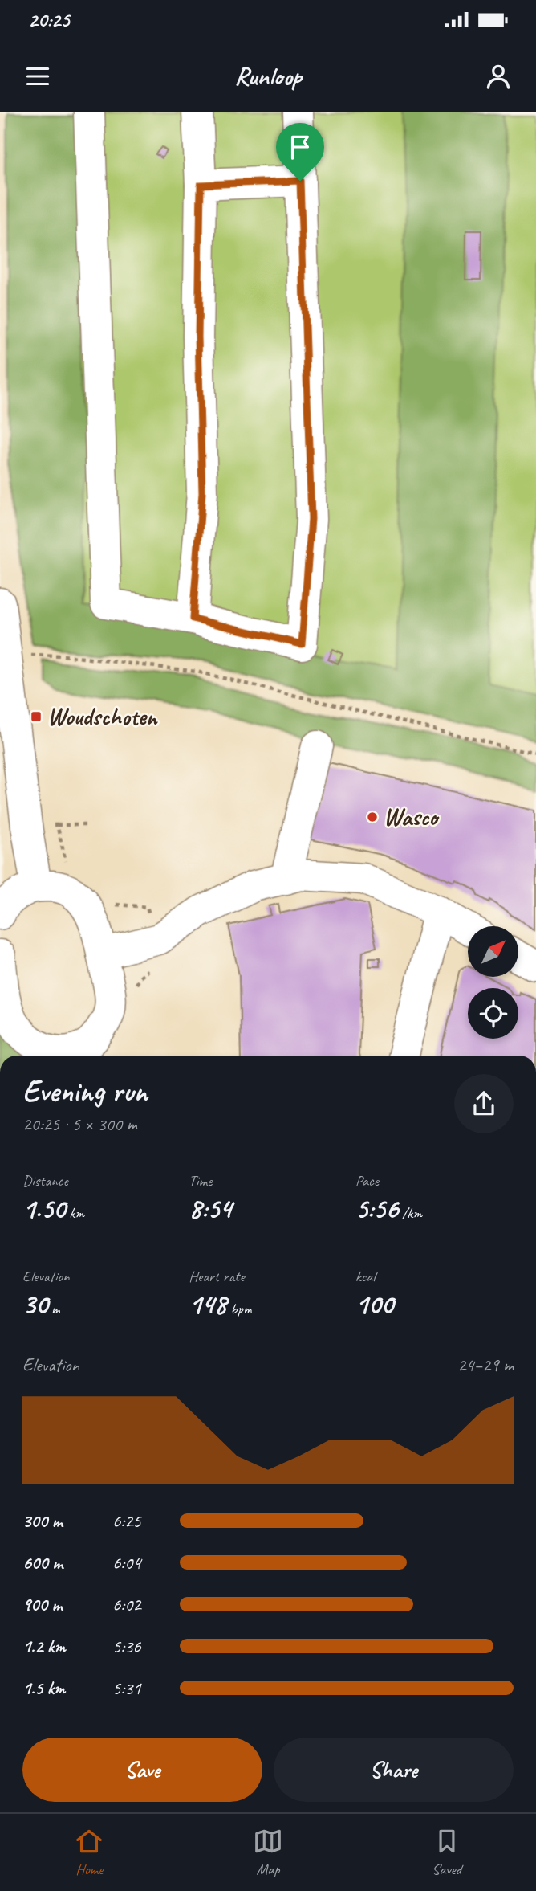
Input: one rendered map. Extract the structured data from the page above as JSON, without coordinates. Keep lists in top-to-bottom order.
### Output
{
  "places": {
    "transit": ["Woudschoten"],
    "other": ["Wasco"]
  },
  "north": "top right",
  "page": {
    "status": "20:25",
    "header": "Runloop",
    "heading": ["Evening run", "20:25 · 5 × 300 m"],
    "stats": [
      ["Distance", "1.50 km"],
      ["Time", "8:54"],
      ["Pace", "5:56 /km"],
      ["Elevation", "30 m"],
      ["Heart rate", "148 bpm"],
      ["kcal", "100"]
    ],
    "chart": ["Elevation", "24–29 m"],
    "list": [
      {
        "name": "300 m",
        "note": "6:25"
      },
      {
        "name": "600 m",
        "note": "6:04"
      },
      {
        "name": "900 m",
        "note": "6:02"
      },
      {
        "name": "1.2 km",
        "note": "5:36"
      },
      {
        "name": "1.5 km",
        "note": "5:31"
      }
    ],
    "buttons": ["Save", "Share"],
    "tabs": ["Home", "Map", "Saved"]
  }
}
